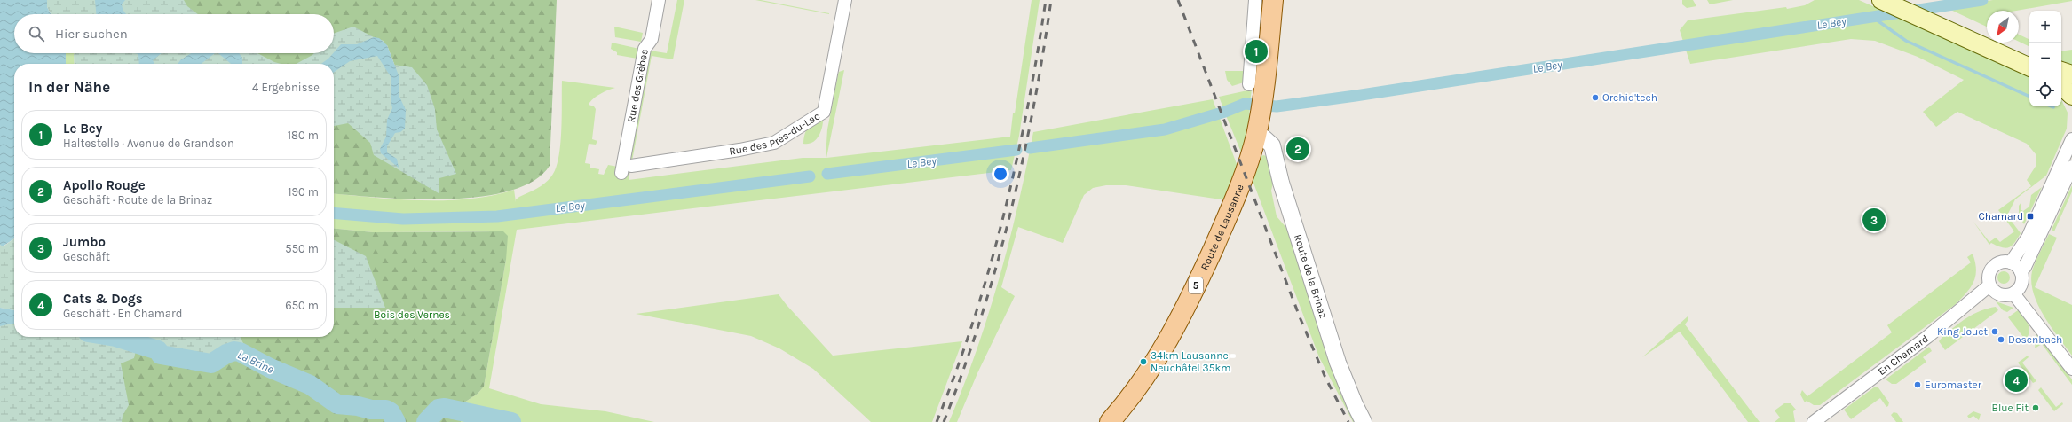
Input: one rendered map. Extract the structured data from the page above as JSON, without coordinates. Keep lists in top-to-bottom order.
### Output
{
  "streets": {
    "main road": ["Route de Lausanne", "5"],
    "street": [
      "Rue des Grèbes",
      "Rue des Prés-du-Lac",
      "Route de la Brinaz",
      "En Chamard"
    ]
  },
  "crossings": [
    ["Rue des Grèbes", "Rue des Prés-du-Lac"],
    ["Route de Lausanne", "Route de la Brinaz"],
    ["Route de Lausanne", "5"],
    ["Route de la Brinaz", "5"]
  ],
  "water": ["Le Bey", "La Brine"],
  "parks": ["Bois des Vernes"],
  "places": {
    "other": [
      "Orchid'tech",
      "King Jouet",
      "Dosenbach",
      "34km Lausanne - Neuchâtel 35km",
      "Euromaster",
      "Blue Fit"
    ],
    "transit": ["Chamard"]
  },
  "north": "bottom left",
  "page": {
    "map_buttons": ["+", "−"],
    "search": "Hier suchen",
    "pins": [
      "1",
      "2",
      "3",
      "4"
    ],
    "heading": ["In der Nähe", "4 Ergebnisse"],
    "list": [
      {
        "mark": "1",
        "name": "Le Bey",
        "note": "Haltestelle · Avenue de Grandson",
        "value": "180 m"
      },
      {
        "mark": "2",
        "name": "Apollo Rouge",
        "note": "Geschäft · Route de la Brinaz",
        "value": "190 m"
      },
      {
        "mark": "3",
        "name": "Jumbo",
        "note": "Geschäft",
        "value": "550 m"
      },
      {
        "mark": "4",
        "name": "Cats & Dogs",
        "note": "Geschäft · En Chamard",
        "value": "650 m"
      }
    ]
  }
}
